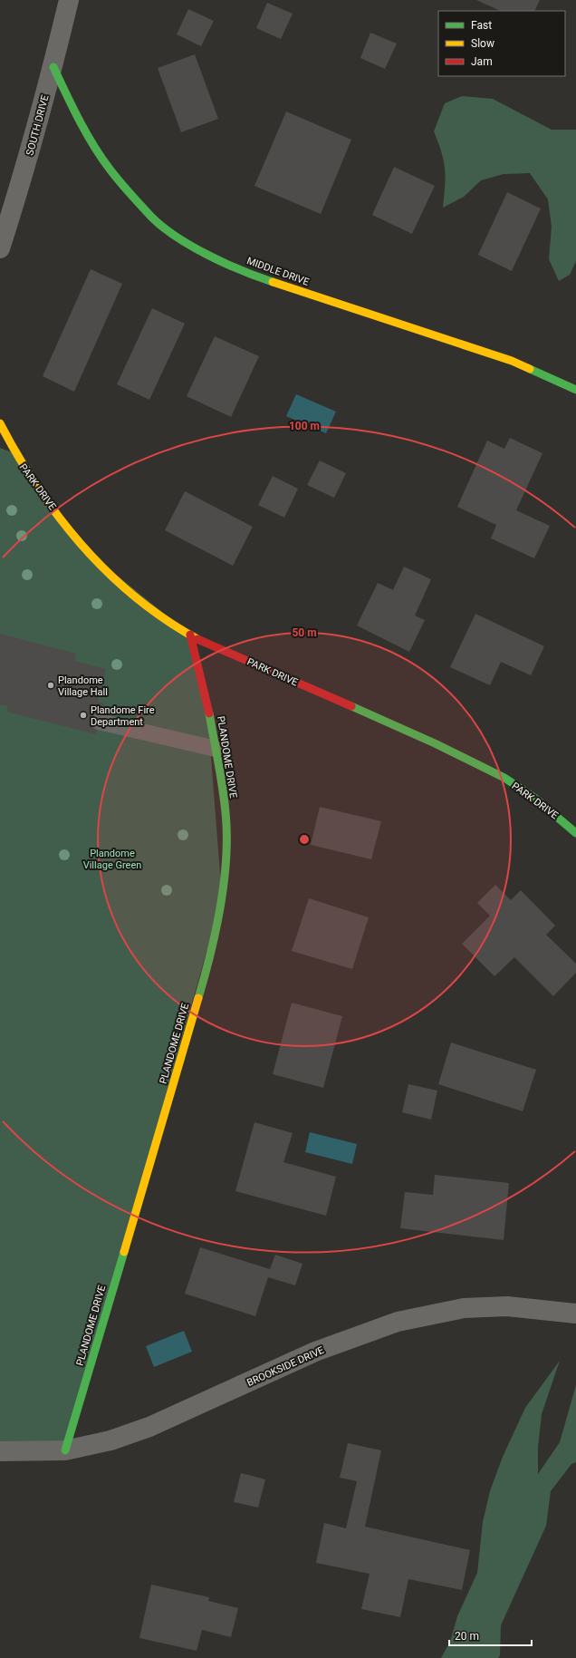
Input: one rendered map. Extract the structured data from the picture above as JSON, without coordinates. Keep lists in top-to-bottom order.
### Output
{
  "streets": {
    "street": [
      "SOUTH DRIVE",
      "MIDDLE DRIVE",
      "PARK DRIVE",
      "PLANDOME DRIVE",
      "BROOKSIDE DRIVE"
    ]
  },
  "crossings": [
    ["SOUTH DRIVE", "MIDDLE DRIVE"],
    ["PARK DRIVE", "PLANDOME DRIVE"],
    ["PLANDOME DRIVE", "BROOKSIDE DRIVE"]
  ],
  "parks": ["Plandome Village Green"],
  "places": ["Plandome Village Hall", "Plandome Fire Department"],
  "legend": ["Fast", "Slow", "Jam"],
  "scale_bar": "20 m",
  "rings": ["100 m", "50 m"]
}
